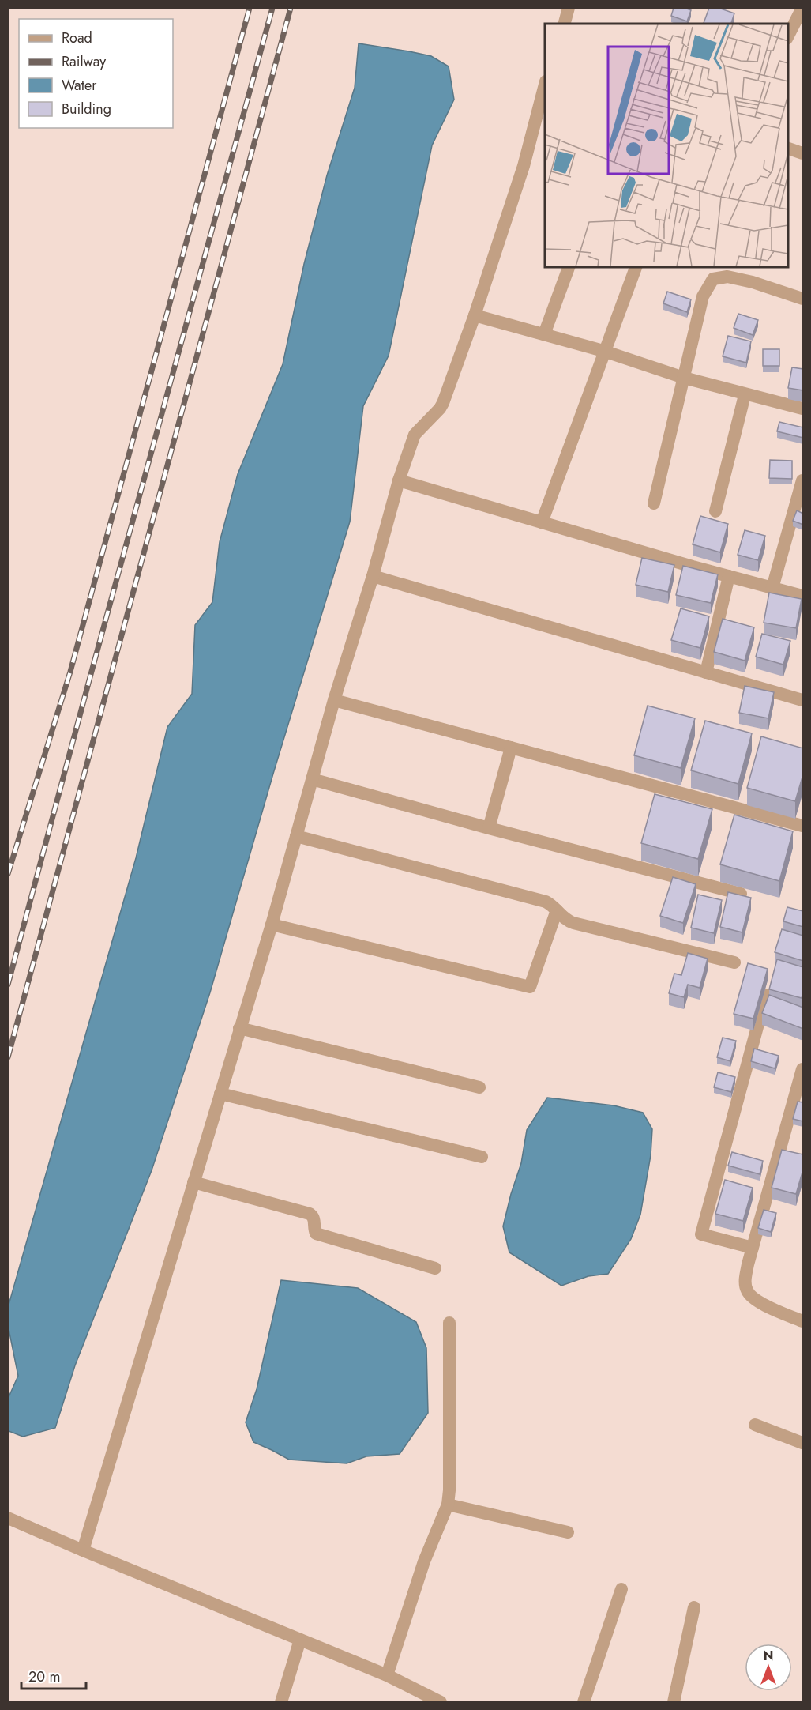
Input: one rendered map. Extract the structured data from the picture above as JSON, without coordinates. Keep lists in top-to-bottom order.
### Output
{
  "legend": [
    "Road",
    "Railway",
    "Water",
    "Building"
  ],
  "scale_bar": "20 m",
  "north": "top"
}
